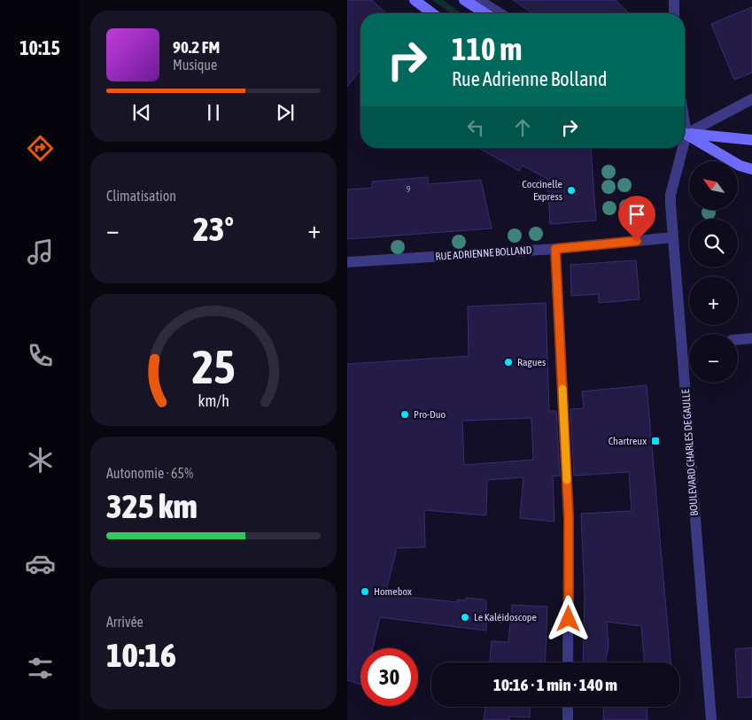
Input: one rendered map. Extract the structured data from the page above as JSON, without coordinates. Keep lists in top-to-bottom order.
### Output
{
  "streets": {
    "street": ["RUE ADRIENNE BOLLAND", "BOULEVARD CHARLES DE GAULLE"]
  },
  "crossings": [
    ["RUE ADRIENNE BOLLAND", "BOULEVARD CHARLES DE GAULLE"]
  ],
  "places": {
    "other": [
      "Coccinelle Express",
      "Ragues",
      "Pro-Duo",
      "Homebox",
      "Le Kaléidoscope"
    ],
    "transit": ["Chartreux"]
  },
  "house_numbers": ["9"],
  "north": "top left",
  "page": {
    "tabs": "10:15",
    "turn": ["110 m", "Rue Adrienne Bolland"],
    "song": ["90.2 FM", "Musique"],
    "tile": [
      "Climatisation",
      ["Autonomie · 65%", "325 km"],
      ["Arrivée", "10:16"]
    ],
    "map_buttons": ["+", "−"],
    "heat": ["−", "23°", "+"],
    "limit": "30",
    "trip": "10:16 · 1 min · 140 m",
    "gauge": ["25", "km/h"]
  }
}
